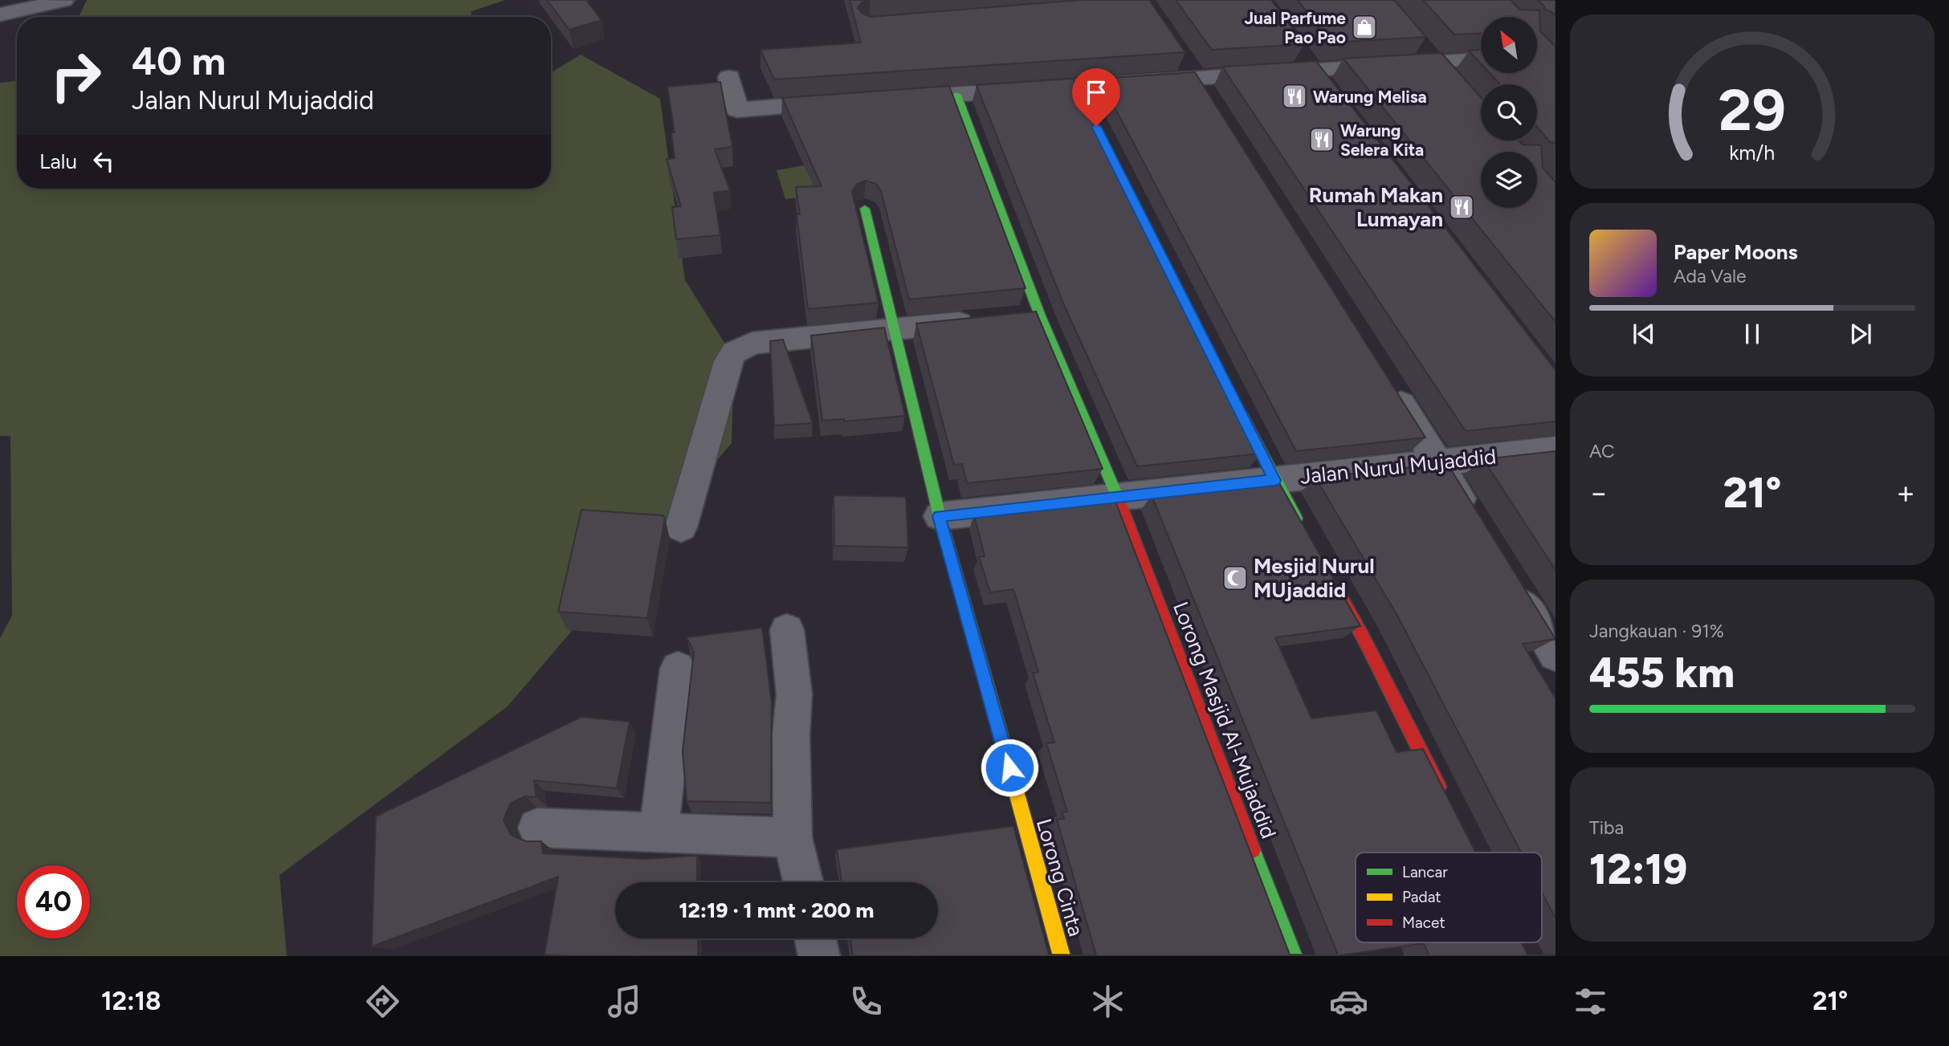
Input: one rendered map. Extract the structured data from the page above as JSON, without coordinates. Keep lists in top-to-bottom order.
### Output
{
  "streets": {
    "street": ["Jalan Nurul Mujaddid", "Lorong Masjid Al-Mujaddid", "Lorong Cinta"]
  },
  "crossings": [
    ["Jalan Nurul Mujaddid", "Lorong Masjid Al-Mujaddid"],
    ["Jalan Nurul Mujaddid", "Lorong Cinta"]
  ],
  "places": {
    "shop": ["Jual Parfume Pao Pao"],
    "restaurant": ["Warung Melisa", "Warung Selera Kita", "Rumah Makan Lumayan"],
    "mosque": ["Mesjid Nurul MUjaddid"]
  },
  "legend": ["Lancar", "Padat", "Macet"],
  "north": "top left",
  "page": {
    "turn": ["40 m", "Jalan Nurul Mujaddid"],
    "then": "Lalu",
    "song": ["Paper Moons", "Ada Vale"],
    "tile": [
      "AC",
      ["Jangkauan · 91%", "455 km"],
      ["Tiba", "12:19"]
    ],
    "heat": ["−", "21°", "+"],
    "limit": "40",
    "trip": "12:19 · 1 mnt · 200 m",
    "tabs": ["12:18", "21°"],
    "gauge": ["29", "km/h"]
  }
}
